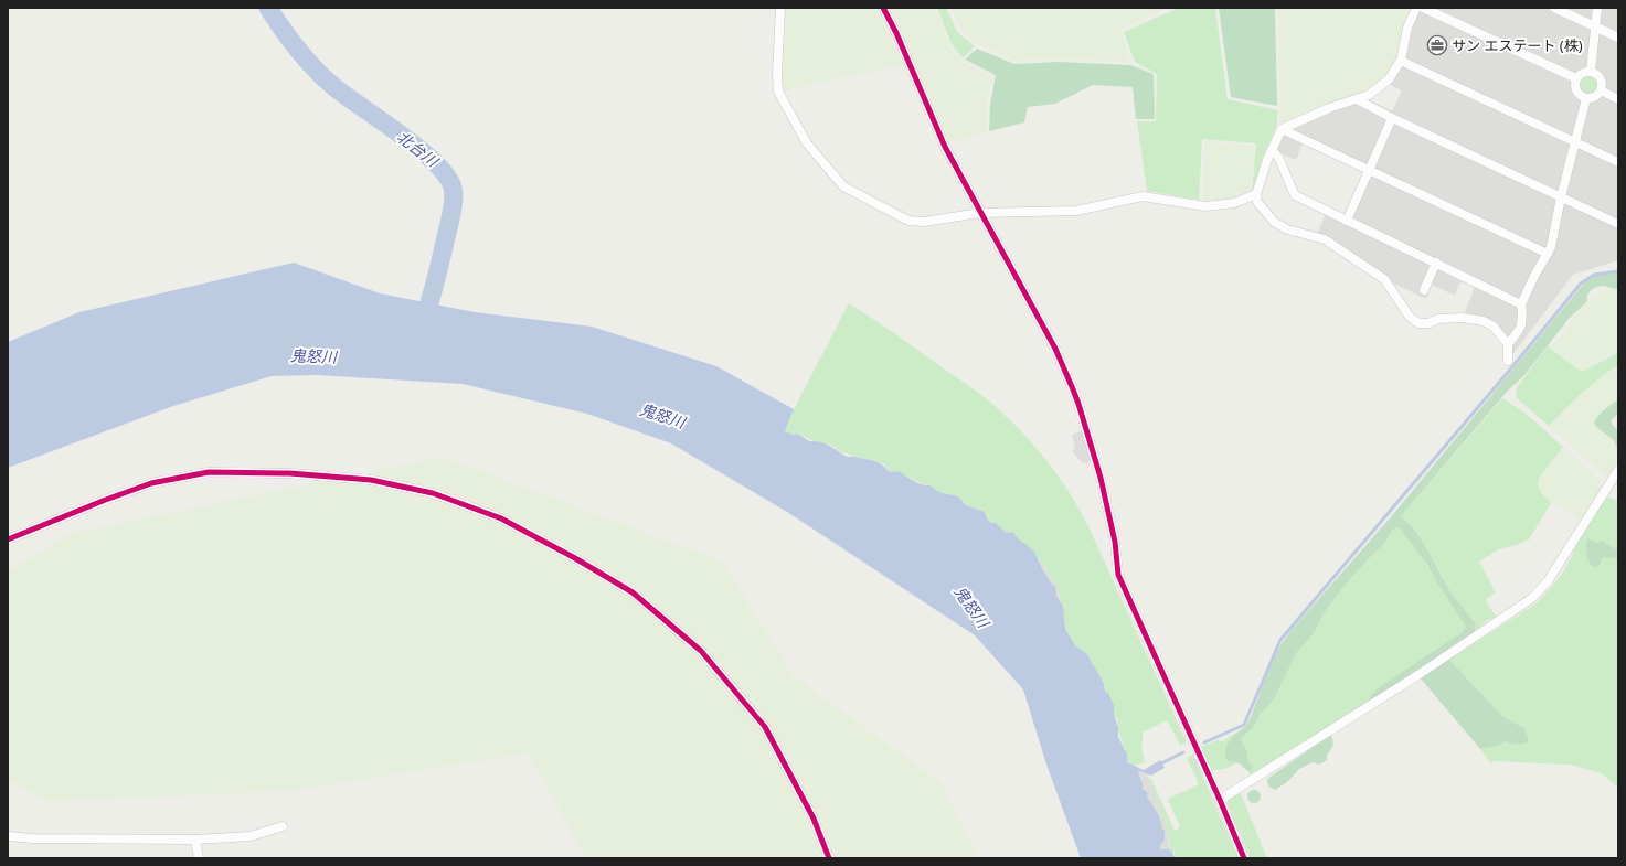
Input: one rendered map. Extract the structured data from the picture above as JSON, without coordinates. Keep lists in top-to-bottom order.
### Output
{
  "water": ["北台川", "鬼怒川"],
  "places": {
    "office": ["サン エステート (株)"]
  }
}
